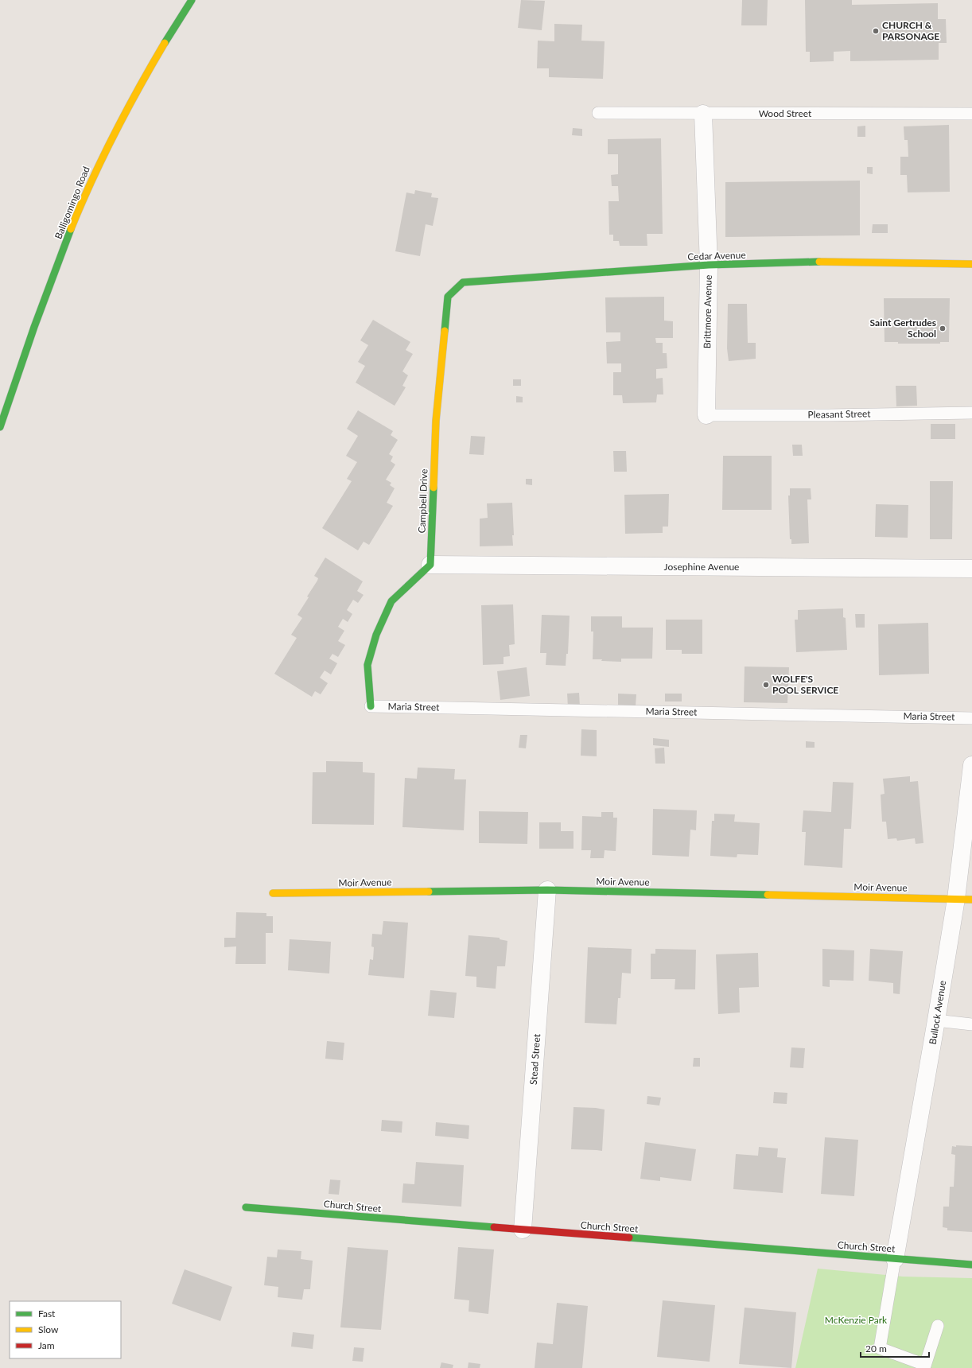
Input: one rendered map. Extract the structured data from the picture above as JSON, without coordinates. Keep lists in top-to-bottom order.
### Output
{
  "streets": {
    "street": [
      "Balligomingo Road",
      "Cedar Avenue",
      "Brittmore Avenue",
      "Campbell Drive",
      "Josephine Avenue",
      "Moir Avenue",
      "Bullock Avenue",
      "Stead Street",
      "Church Street"
    ],
    "lane": ["Wood Street", "Pleasant Street", "Maria Street"]
  },
  "crossings": [
    ["Wood Street", "Brittmore Avenue"],
    ["Cedar Avenue", "Brittmore Avenue"],
    ["Cedar Avenue", "Campbell Drive"],
    ["Brittmore Avenue", "Pleasant Street"],
    ["Campbell Drive", "Josephine Avenue"],
    ["Moir Avenue", "Bullock Avenue"],
    ["Moir Avenue", "Stead Street"],
    ["Bullock Avenue", "Church Street"],
    ["Stead Street", "Church Street"]
  ],
  "parks": ["McKenzie Park"],
  "places": ["CHURCH & PARSONAGE", "Saint Gertrudes School", "WOLFE'S POOL SERVICE"],
  "legend": ["Fast", "Slow", "Jam"],
  "scale_bar": "20 m"
}
